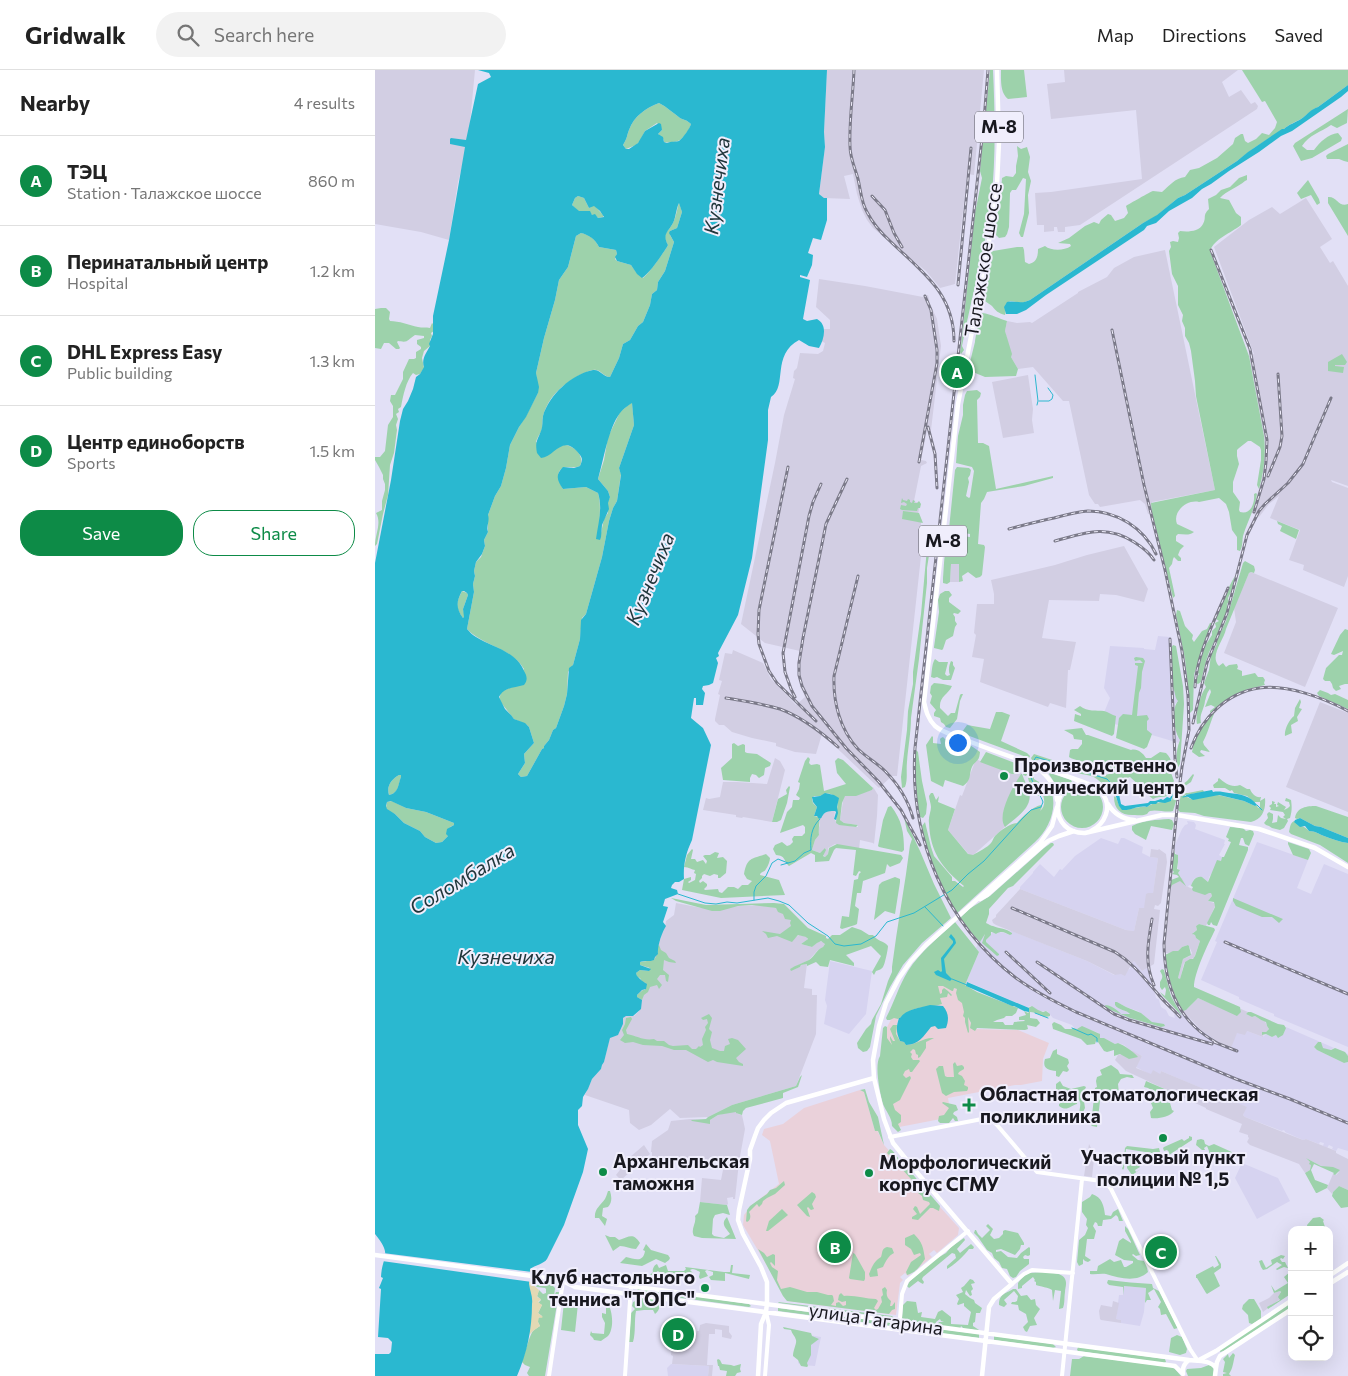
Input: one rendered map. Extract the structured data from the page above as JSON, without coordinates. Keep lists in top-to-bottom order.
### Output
{
  "streets": {
    "main road": ["М-8", "Талажское шоссе", "улица Гагарина"]
  },
  "crossings": [
    ["М-8", "Талажское шоссе"]
  ],
  "water": ["Кузнечиха", "Соломбалка"],
  "places": {
    "other": [
      "Производственно технический центр",
      "Участковый пункт полиции № 1,5",
      "Архангельская таможня",
      "Морфологический корпус СГМУ",
      "Клуб настольного тенниса \"ТОПС\""
    ],
    "health": ["Областная стоматологическая поликлиника"]
  },
  "page": {
    "header": "Gridwalk",
    "search": "Search here",
    "nav": ["Map", "Directions", "Saved"],
    "heading": ["Nearby", "4 results"],
    "list": [
      {
        "mark": "A",
        "name": "ТЭЦ",
        "note": "Station · Талажское шоссе",
        "value": "860 m"
      },
      {
        "mark": "B",
        "name": "Перинатальный центр",
        "note": "Hospital",
        "value": "1.2 km"
      },
      {
        "mark": "C",
        "name": "DHL Express Easy",
        "note": "Public building",
        "value": "1.3 km"
      },
      {
        "mark": "D",
        "name": "Центр единоборств",
        "note": "Sports",
        "value": "1.5 km"
      }
    ],
    "pins": [
      "A",
      "B",
      "C",
      "D"
    ],
    "buttons": ["Save", "Share"],
    "map_buttons": ["+", "−"]
  }
}
